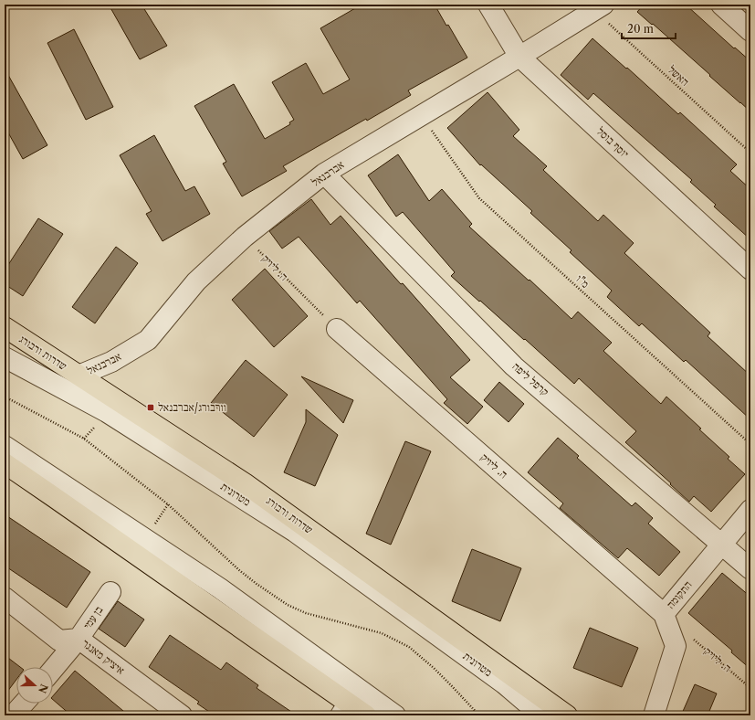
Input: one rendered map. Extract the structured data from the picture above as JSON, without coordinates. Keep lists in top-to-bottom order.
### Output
{
  "streets": {
    "main road": ["שדרות ורבורג"],
    "street": [
      "יוסף בוסל",
      "אברבנאל",
      "ה. ליויק",
      "קרפל ליפה",
      "מטרונית",
      "התקומה",
      "בן עמי",
      "איציק מאנגר"
    ],
    "path": ["האשל", "מ\"ו"]
  },
  "crossings": [
    ["האשל", "אברבנאל"],
    ["יוסף בוסל", "אברבנאל"],
    ["אברבנאל", "ה. ליויק"],
    ["אברבנאל", "מ\"ו"],
    ["אברבנאל", "שדרות ורבורג"],
    ["אברבנאל", "קרפל ליפה"],
    ["ה. ליויק", "התקומה"],
    ["קרפל ליפה", "התקומה"],
    ["בן עמי", "איציק מאנגר"]
  ],
  "places": {
    "transit": ["וורבורג/אברבנאל"]
  },
  "scale_bar": "20 m",
  "north": "right"
}
